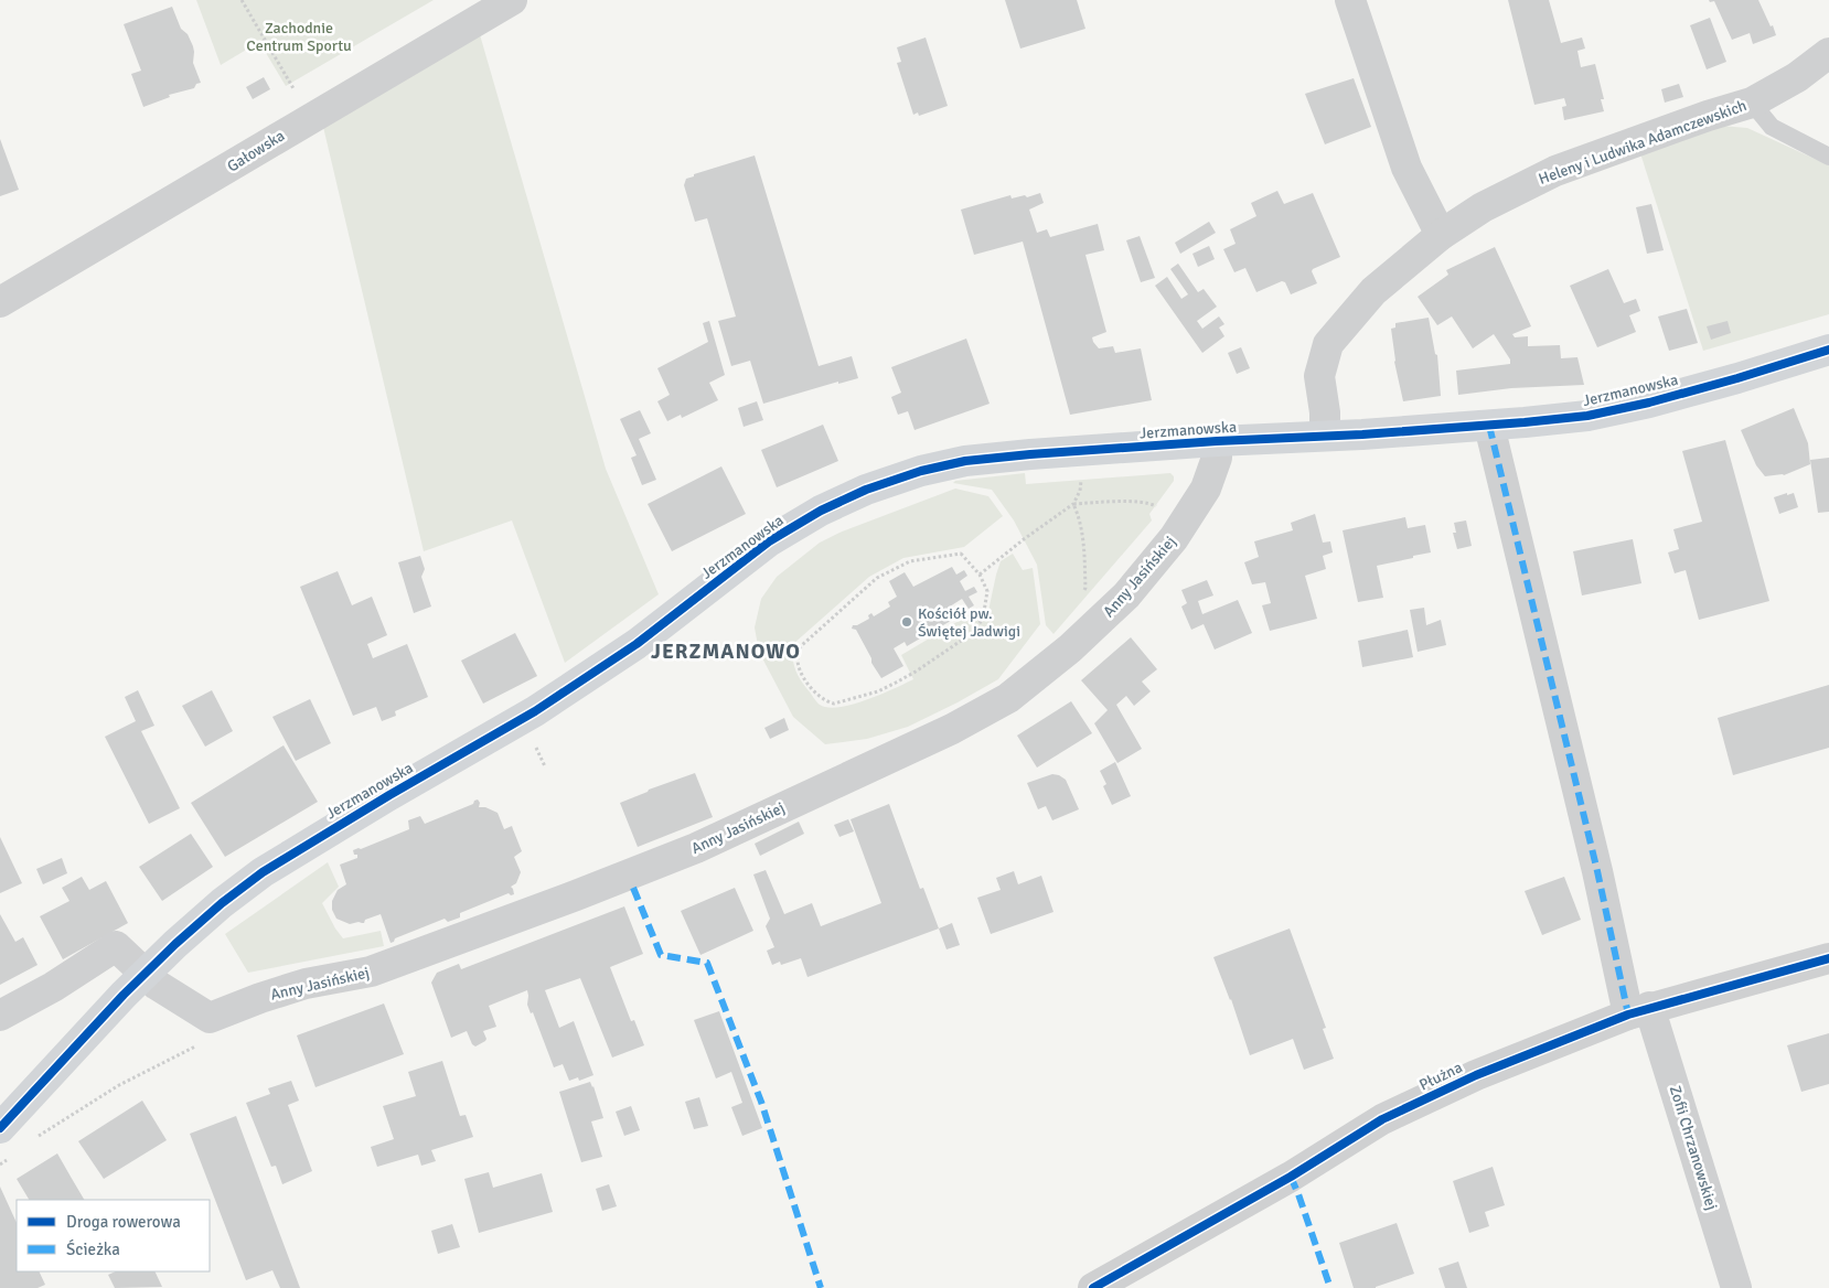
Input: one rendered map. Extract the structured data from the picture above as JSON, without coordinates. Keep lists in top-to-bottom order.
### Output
{
  "streets": {
    "street": [
      "Heleny i Ludwika Adamczewskich",
      "Gałowska",
      "Jerzmanowska",
      "Anny Jasińskiej",
      "Płużna",
      "Zofii Chrzanowskiej"
    ]
  },
  "crossings": [
    ["Heleny i Ludwika Adamczewskich", "Jerzmanowska"],
    ["Jerzmanowska", "Anny Jasińskiej"],
    ["Jerzmanowska", "Zofii Chrzanowskiej"],
    ["Płużna", "Zofii Chrzanowskiej"]
  ],
  "districts": ["JERZMANOWO"],
  "parks": ["Zachodnie Centrum Sportu"],
  "places": ["Kościół pw. Świętej Jadwigi"],
  "legend": ["Droga rowerowa", "Ścieżka"]
}
